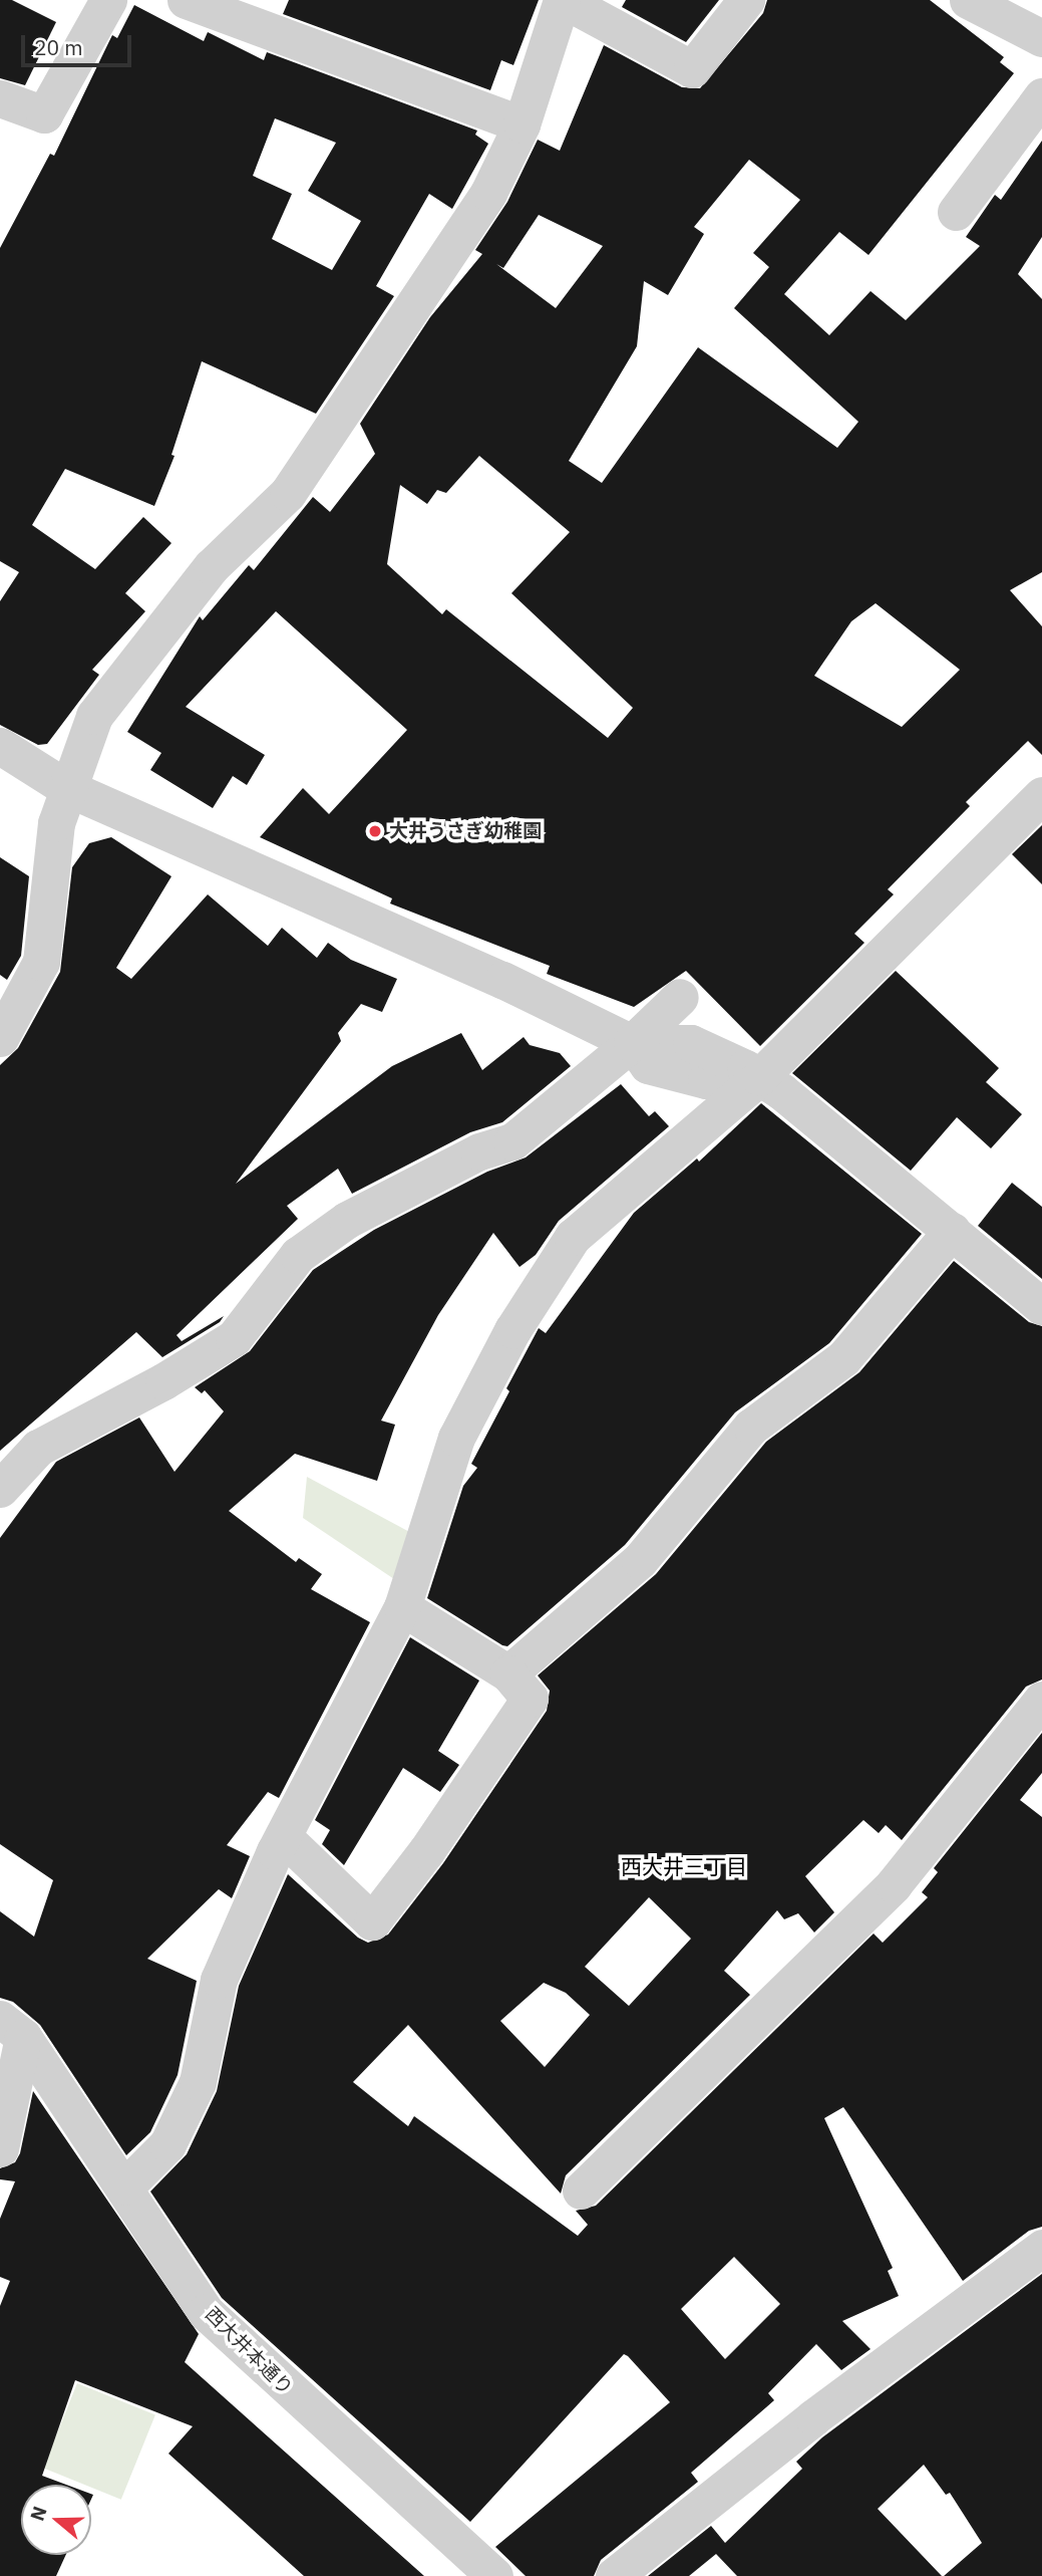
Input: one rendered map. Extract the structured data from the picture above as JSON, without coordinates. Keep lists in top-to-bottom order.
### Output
{
  "streets": {
    "street": ["西大井本通り"]
  },
  "districts": ["西大井三丁目"],
  "places": ["大井うさぎ幼稚園"],
  "scale_bar": "20 m",
  "north": "left"
}
